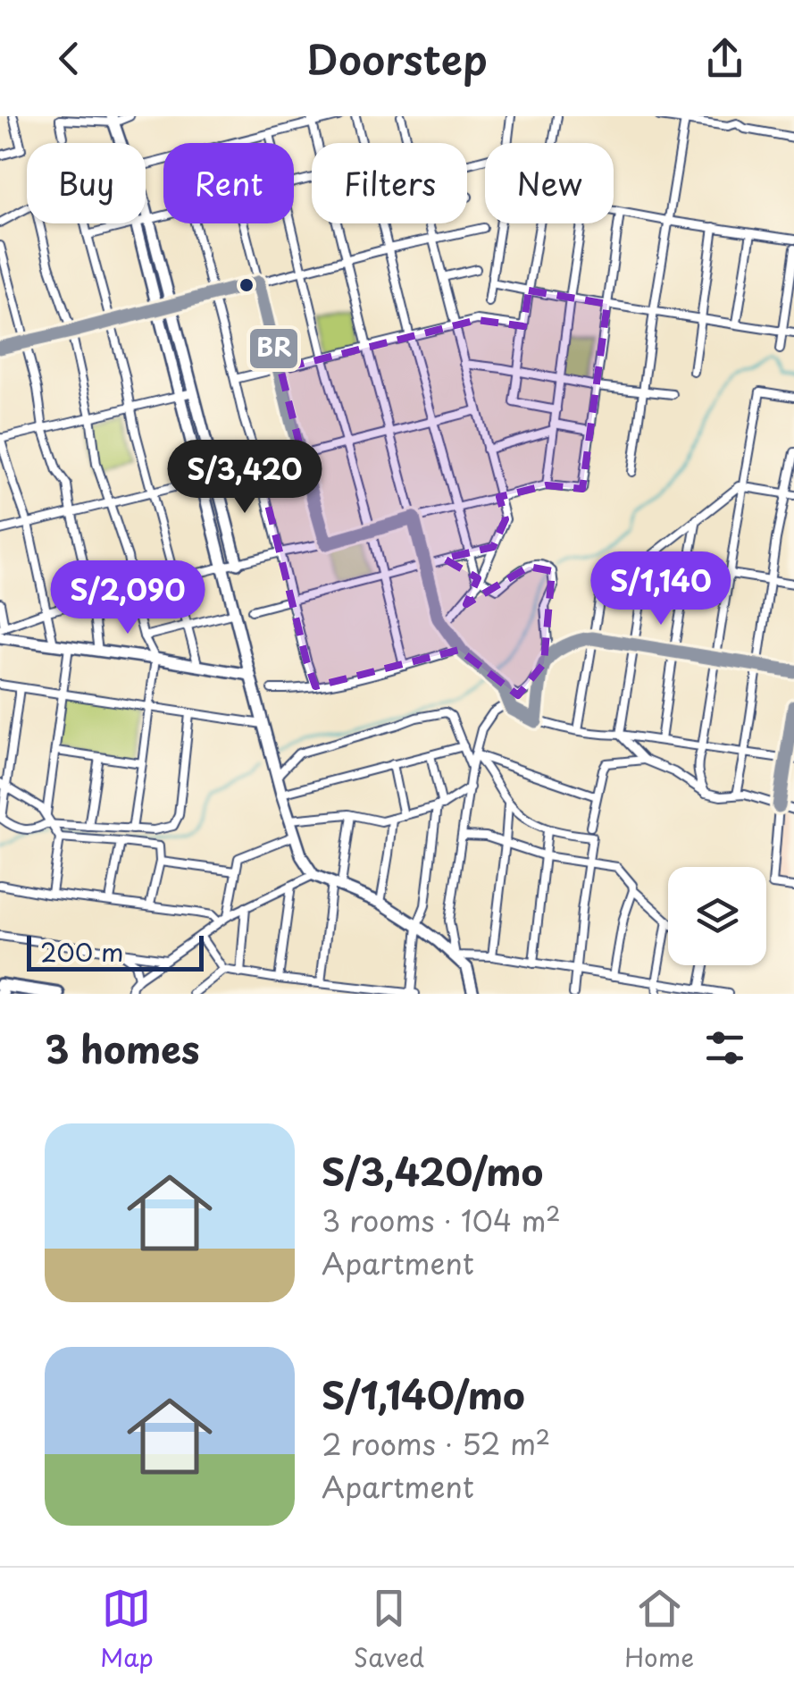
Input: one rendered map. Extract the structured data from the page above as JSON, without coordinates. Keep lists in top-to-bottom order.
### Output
{
  "lines": ["transit line BR"],
  "scale_bar": "200 m",
  "page": {
    "header": "Doorstep",
    "chip": [
      "Buy",
      "Rent",
      "Filters",
      "New"
    ],
    "price": ["S/3,420", "S/1,140", "S/2,090"],
    "scale": "200 m",
    "heading": "3 homes",
    "list": [
      {
        "name": "S/3,420/mo",
        "note": "3 rooms · 104 m² · Apartment"
      },
      {
        "name": "S/1,140/mo",
        "note": "2 rooms · 52 m² · Apartment"
      }
    ],
    "tabs": ["Map", "Saved", "Home"]
  }
}
